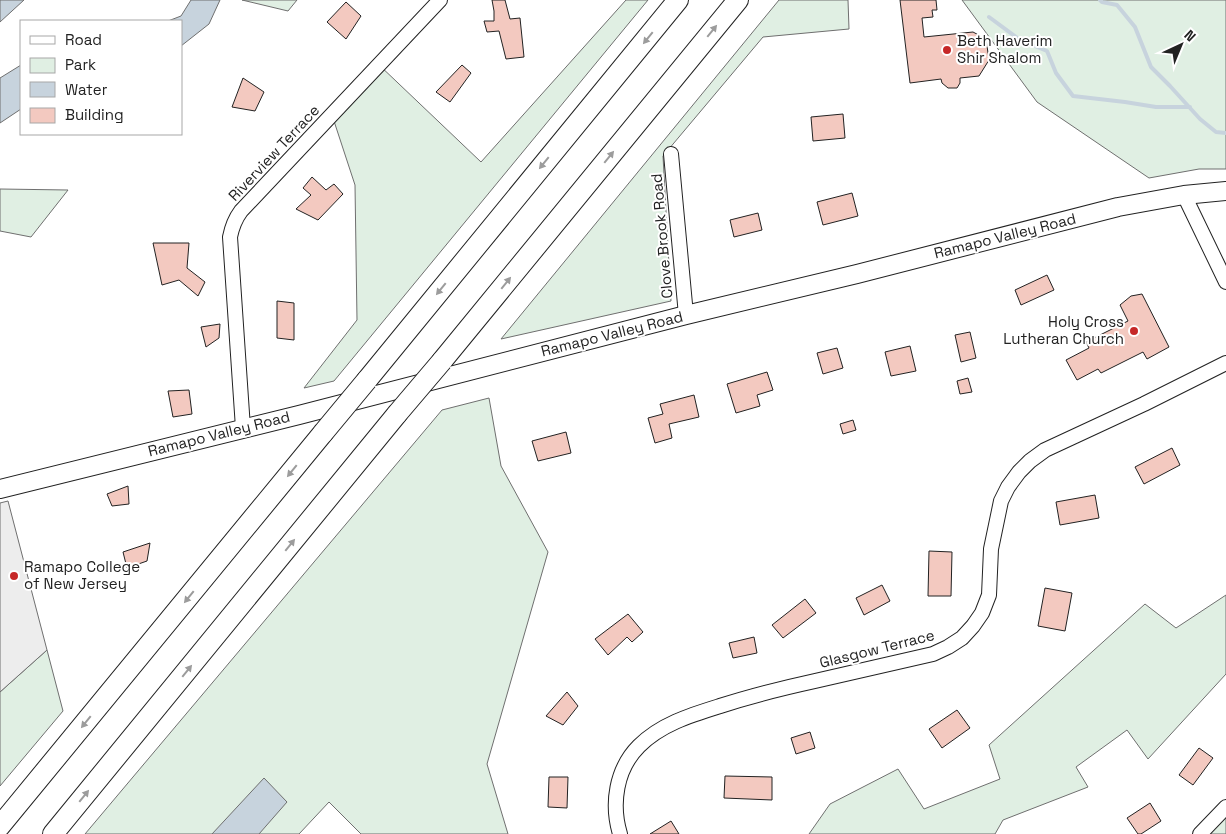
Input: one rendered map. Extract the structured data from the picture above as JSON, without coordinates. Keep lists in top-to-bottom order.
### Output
{
  "streets": {
    "main road": ["Ramapo Valley Road"],
    "street": ["Riverview Terrace", "Clove Brook Road", "Glasgow Terrace"]
  },
  "crossings": [
    ["Riverview Terrace", "Ramapo Valley Road"],
    ["Clove Brook Road", "Ramapo Valley Road"]
  ],
  "places": ["Beth Haverim Shir Shalom", "Holy Cross Lutheran Church", "Ramapo College of New Jersey"],
  "legend": [
    "Road",
    "Park",
    "Water",
    "Building"
  ],
  "north": "top right"
}
